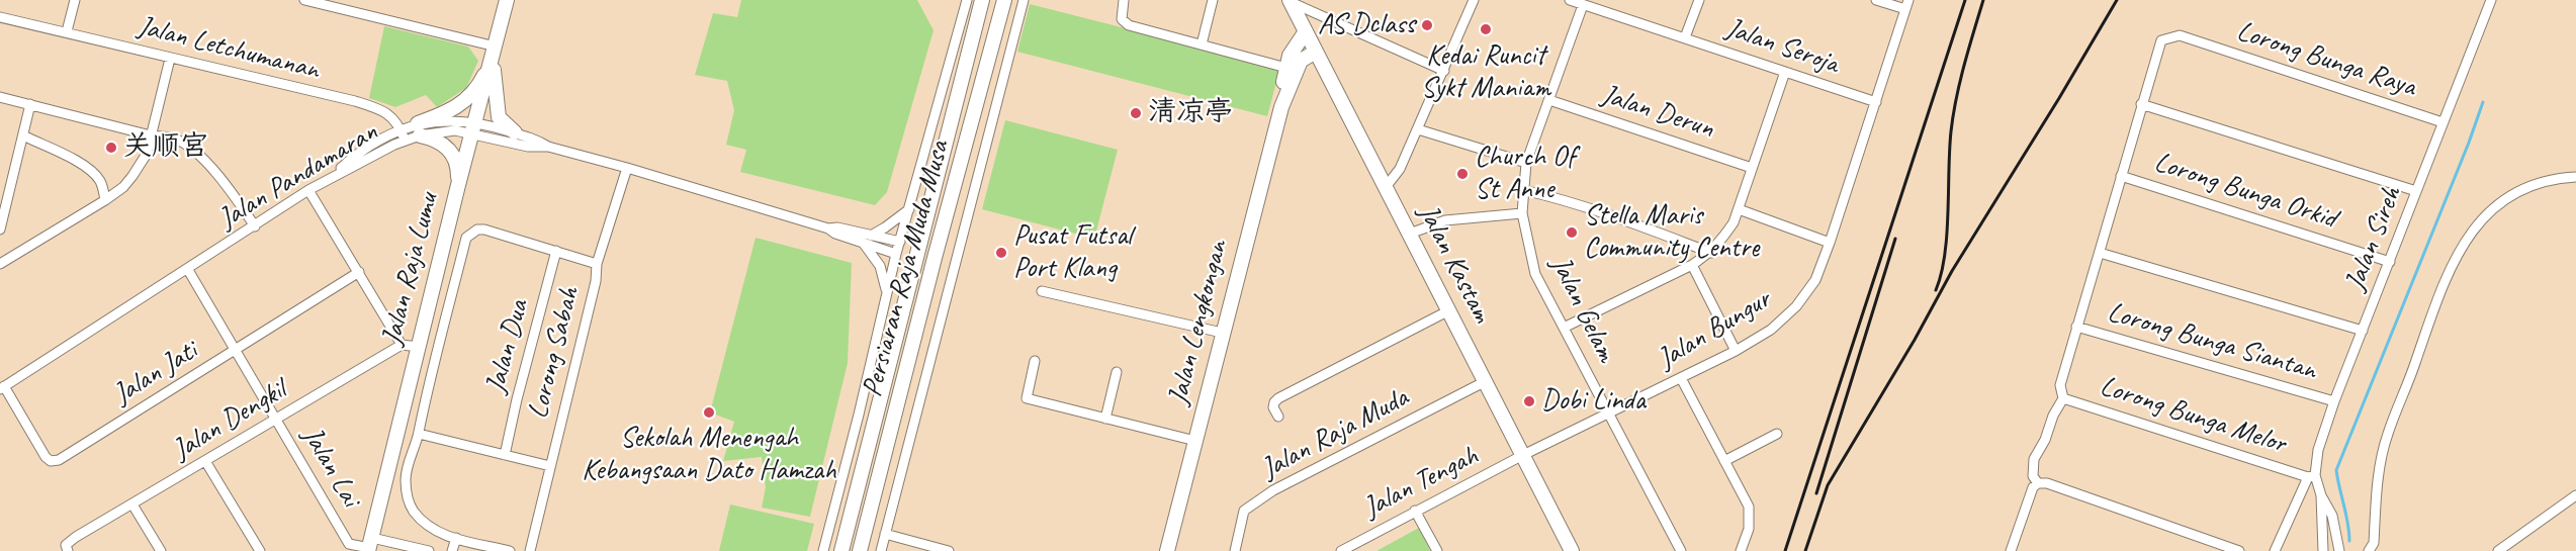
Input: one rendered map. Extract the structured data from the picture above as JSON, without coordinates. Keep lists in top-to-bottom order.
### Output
{
  "streets": {
    "street": [
      "Jalan Seroja",
      "Jalan Letchumanan",
      "Lorong Bunga Raya",
      "Jalan Derun",
      "Jalan Pandamaran",
      "Lorong Bunga Orkid",
      "Jalan Sireh",
      "Jalan Kastam",
      "Jalan Raja Lumu",
      "Persiaran Raja Muda Musa",
      "Jalan Gelam",
      "Jalan Lengkongan",
      "Jalan Bungur",
      "Lorong Bunga Siantan",
      "Jalan Dua",
      "Lorong Sabah",
      "Jalan Jati",
      "Lorong Bunga Melor",
      "Jalan Dengkil",
      "Jalan Raja Muda",
      "Jalan Lai",
      "Jalan Tengah"
    ]
  },
  "crossings": [
    ["Jalan Seroja", "Jalan Gelam"],
    ["Jalan Seroja", "Jalan Bungur"],
    ["Jalan Letchumanan", "Jalan Pandamaran"],
    ["Lorong Bunga Raya", "Jalan Sireh"],
    ["Jalan Derun", "Jalan Gelam"],
    ["Jalan Pandamaran", "Jalan Raja Lumu"],
    ["Jalan Pandamaran", "Jalan Jati"],
    ["Jalan Pandamaran", "Jalan Lai"],
    ["Lorong Bunga Orkid", "Jalan Sireh"],
    ["Jalan Sireh", "Lorong Bunga Siantan"],
    ["Jalan Sireh", "Lorong Bunga Melor"],
    ["Jalan Kastam", "Jalan Lengkongan"],
    ["Jalan Kastam", "Jalan Bungur"],
    ["Jalan Kastam", "Jalan Raja Muda"],
    ["Jalan Kastam", "Jalan Tengah"],
    ["Jalan Raja Lumu", "Jalan Lai"],
    ["Jalan Gelam", "Jalan Bungur"],
    ["Jalan Bungur", "Jalan Tengah"],
    ["Jalan Jati", "Jalan Lai"],
    ["Jalan Dengkil", "Jalan Lai"]
  ],
  "places": [
    "AS Dclass",
    "Kedai Runcit Sykt Maniam",
    "清凉亭",
    "关顺宫",
    "Church Of St Anne",
    "Stella Maris Community Centre",
    "Pusat Futsal Port Klang",
    "Dobi Linda",
    "Sekolah Menengah Kebangsaan Dato Hamzah"
  ]
}
